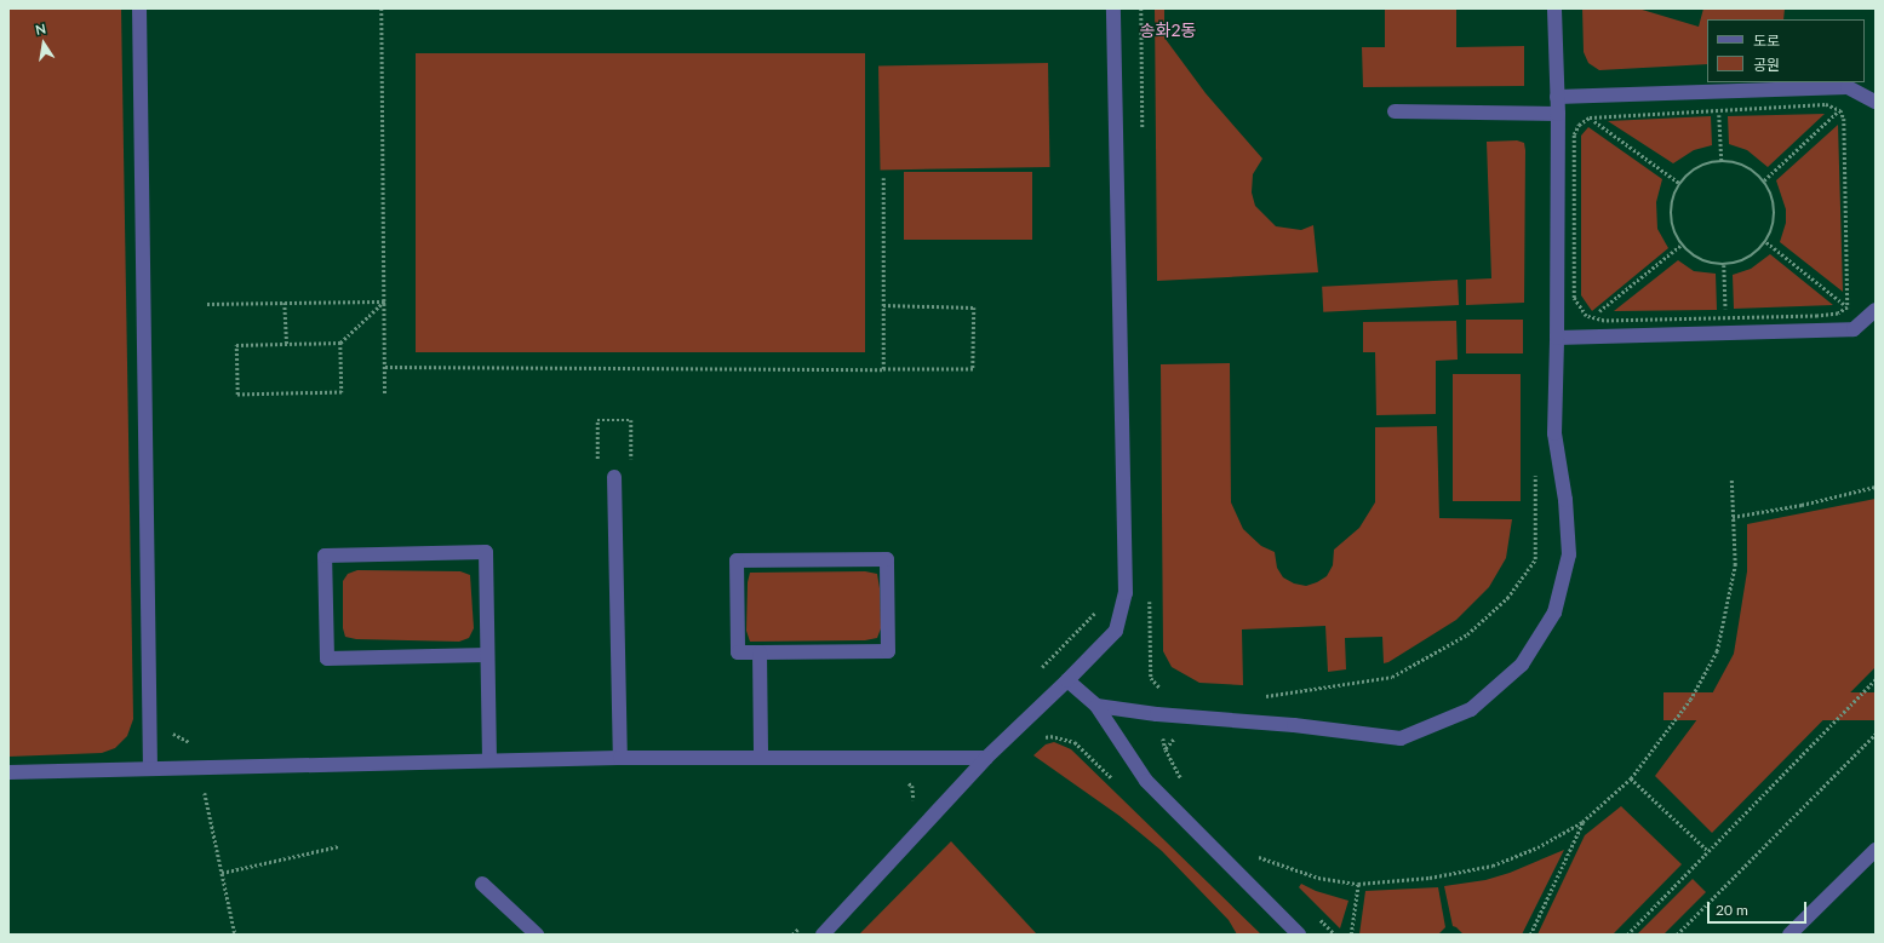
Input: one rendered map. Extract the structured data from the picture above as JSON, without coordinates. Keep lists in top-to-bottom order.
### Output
{
  "districts": ["송화2동"],
  "legend": ["도로", "공원"],
  "scale_bar": "20 m",
  "north": "top"
}
